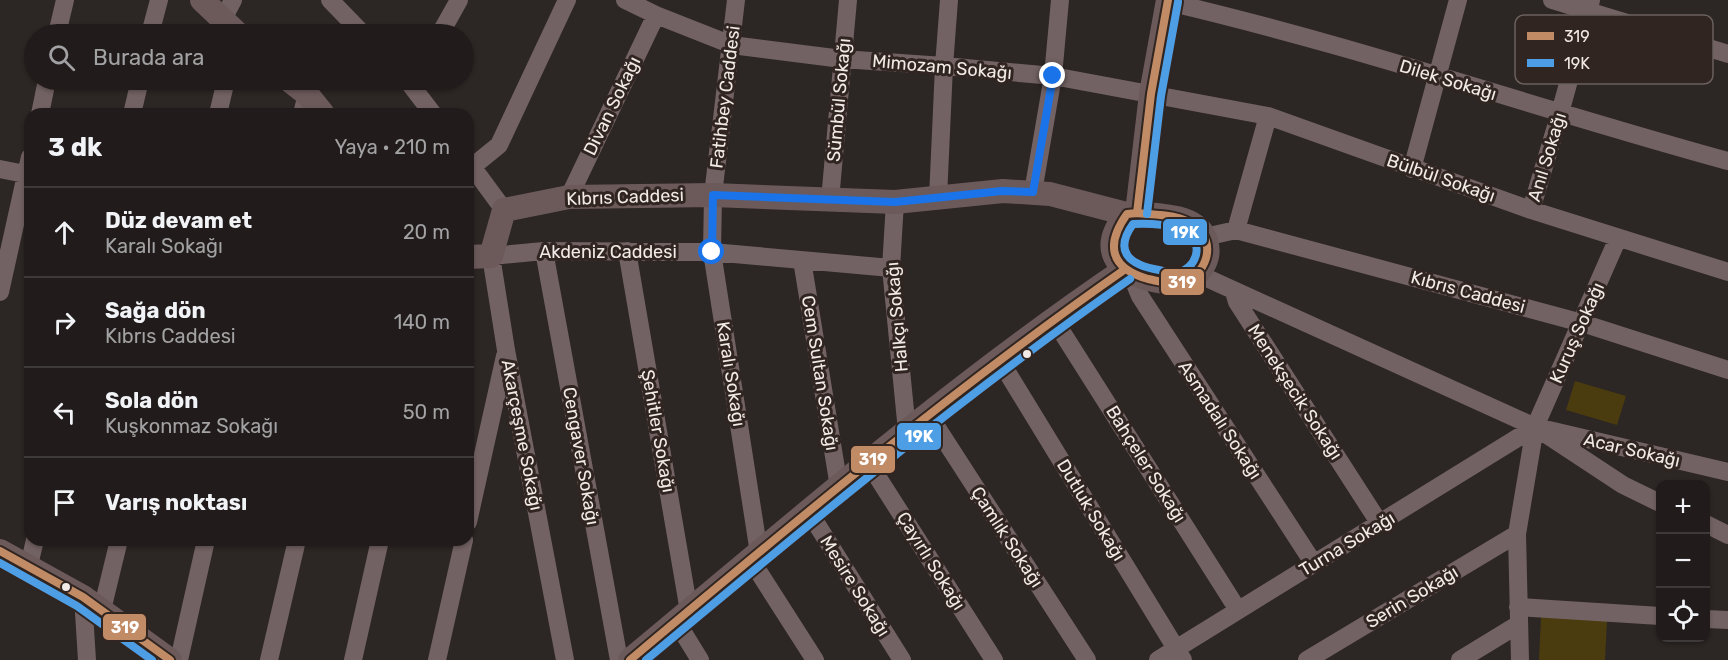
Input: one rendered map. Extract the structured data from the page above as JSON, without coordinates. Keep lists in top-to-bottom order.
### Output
{
  "streets": {
    "street": [
      "Mimozam Sokağı",
      "Dilek Sokağı",
      "Fatihbey Caddesi",
      "Sümbül Sokağı",
      "Divan Sokağı",
      "Anıl Sokağı",
      "Bülbül Sokağı",
      "Kıbrıs Caddesi",
      "Akdeniz Caddesi",
      "Halkçı Sokağı",
      "Kuruş Sokağı",
      "Cem Sultan Sokağı",
      "Karalı Sokağı",
      "Menekşecik Sokağı",
      "Asmadalı Sokağı",
      "Şehitler Sokağı",
      "Akarçeşme Sokağı",
      "Acar Sokağı",
      "Cengaver Sokağı",
      "Bahçeler Sokağı",
      "Dutluk Sokağı",
      "Çamlık Sokağı",
      "Turna Sokağı",
      "Çayırlı Sokağı",
      "Mesire Sokağı",
      "Serin Sokağı"
    ]
  },
  "crossings": [
    ["Mimozam Sokağı", "Fatihbey Caddesi"],
    ["Mimozam Sokağı", "Sümbül Sokağı"],
    ["Mimozam Sokağı", "Divan Sokağı"],
    ["Mimozam Sokağı", "Bülbül Sokağı"],
    ["Dilek Sokağı", "Anıl Sokağı"],
    ["Fatihbey Caddesi", "Kıbrıs Caddesi"],
    ["Fatihbey Caddesi", "Karalı Sokağı"],
    ["Sümbül Sokağı", "Kıbrıs Caddesi"],
    ["Divan Sokağı", "Kıbrıs Caddesi"],
    ["Anıl Sokağı", "Bülbül Sokağı"],
    ["Bülbül Sokağı", "Kuruş Sokağı"],
    ["Kıbrıs Caddesi", "Halkçı Sokağı"],
    ["Kıbrıs Caddesi", "Kuruş Sokağı"],
    ["Kıbrıs Caddesi", "Karalı Sokağı"],
    ["Kıbrıs Caddesi", "Asmadalı Sokağı"],
    ["Kıbrıs Caddesi", "Akarçeşme Sokağı"],
    ["Akdeniz Caddesi", "Halkçı Sokağı"],
    ["Akdeniz Caddesi", "Cem Sultan Sokağı"],
    ["Akdeniz Caddesi", "Karalı Sokağı"],
    ["Akdeniz Caddesi", "Şehitler Sokağı"],
    ["Akdeniz Caddesi", "Akarçeşme Sokağı"],
    ["Akdeniz Caddesi", "Cengaver Sokağı"],
    ["Kuruş Sokağı", "Acar Sokağı"],
    ["Kuruş Sokağı", "Turna Sokağı"],
    ["Kuruş Sokağı", "Serin Sokağı"],
    ["Menekşecik Sokağı", "Turna Sokağı"],
    ["Asmadalı Sokağı", "Turna Sokağı"],
    ["Acar Sokağı", "Turna Sokağı"],
    ["Bahçeler Sokağı", "Turna Sokağı"],
    ["Dutluk Sokağı", "Turna Sokağı"]
  ],
  "lines": ["transit line 319", "transit line 19K"],
  "legend": ["319", "19K"],
  "page": {
    "search": "Burada ara",
    "heading": ["3 dk", "Yaya · 210 m"],
    "list": [
      ["Düz devam et", "Karalı Sokağı", "20 m"],
      ["Sağa dön", "Kıbrıs Caddesi", "140 m"],
      ["Sola dön", "Kuşkonmaz Sokağı", "50 m"],
      "Varış noktası"
    ],
    "map_buttons": ["+", "−"]
  }
}
